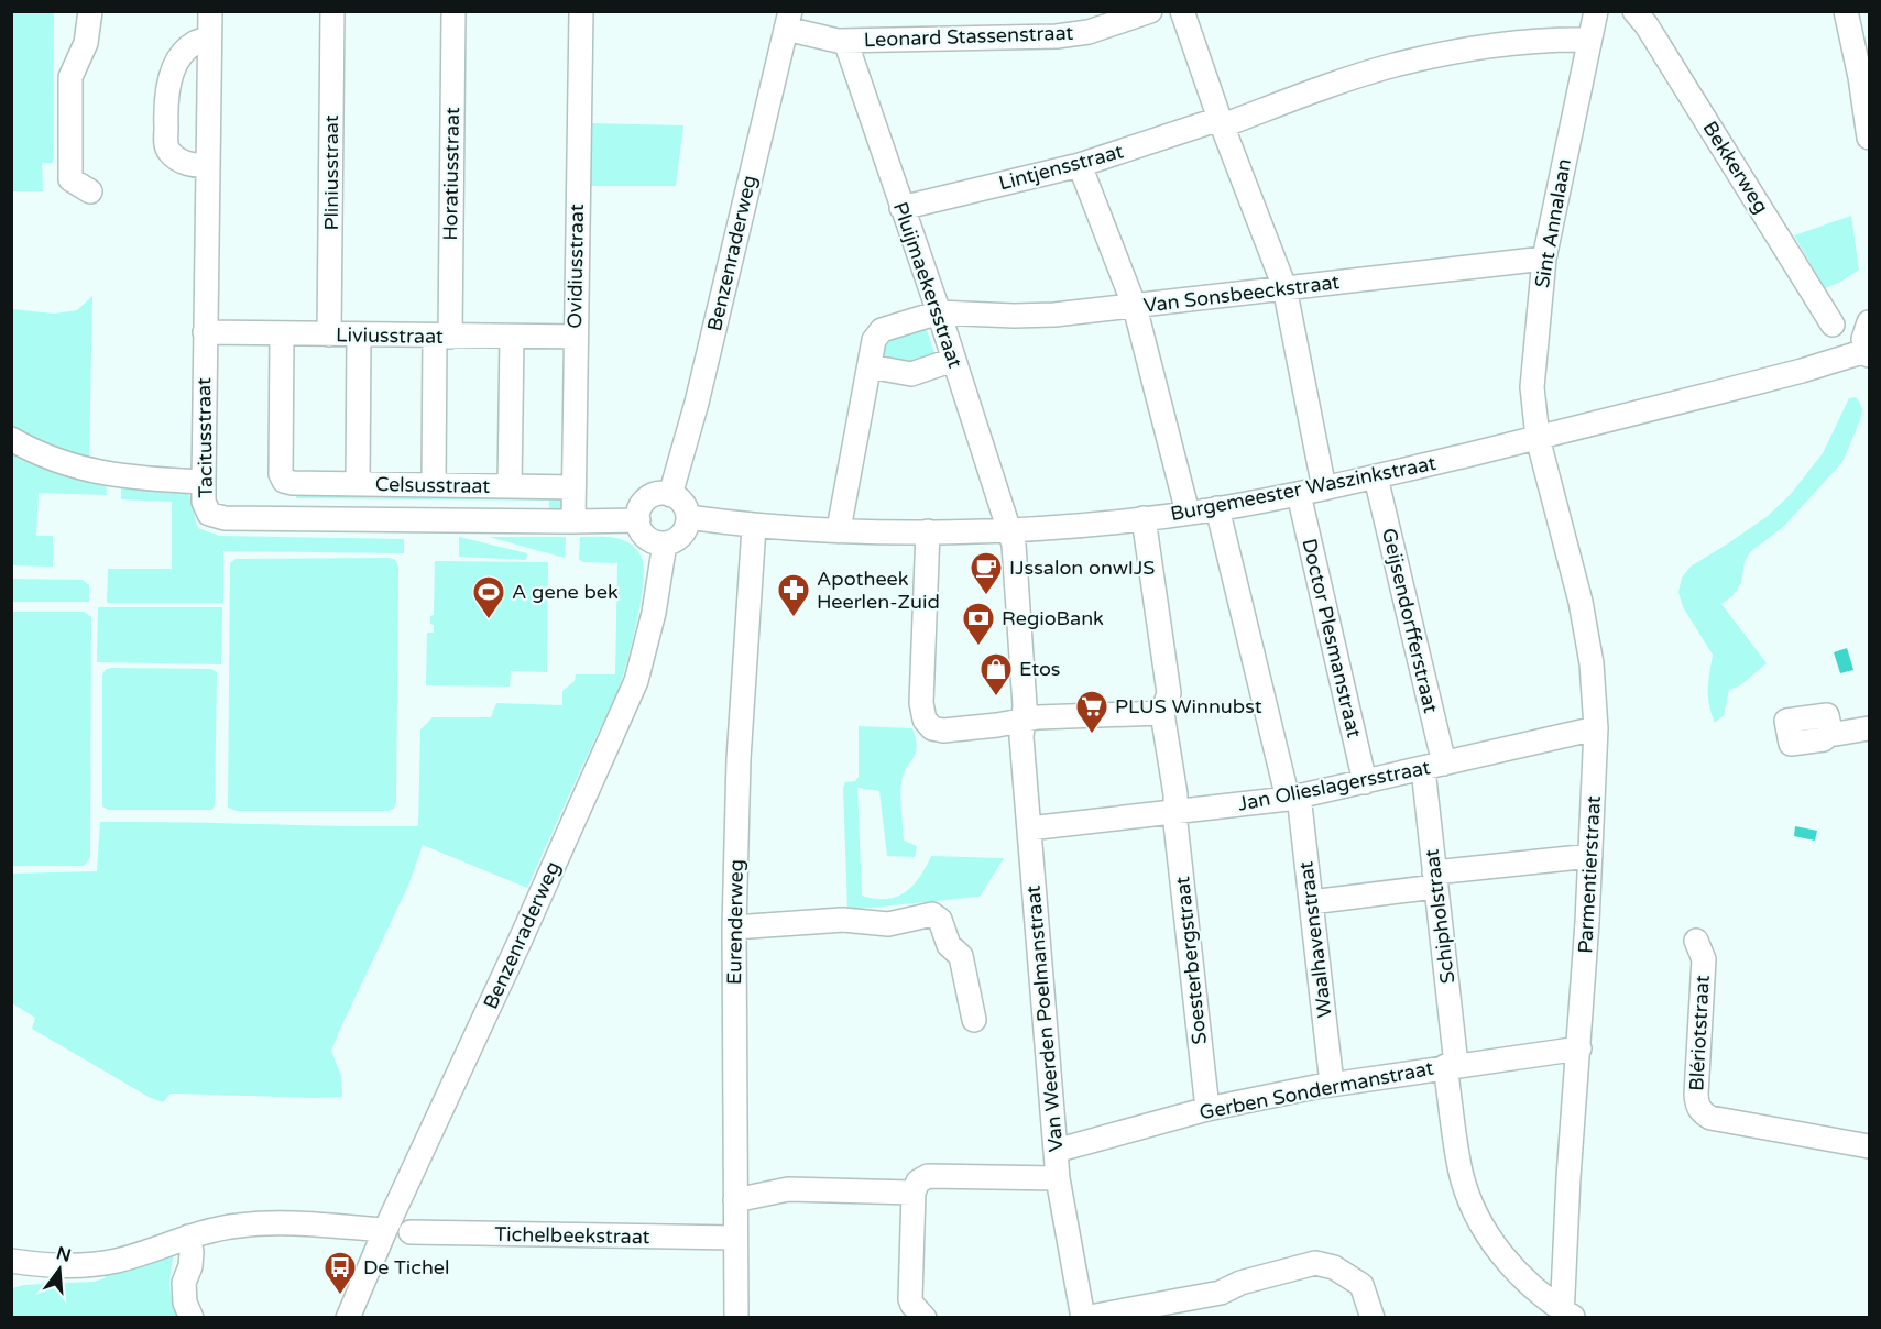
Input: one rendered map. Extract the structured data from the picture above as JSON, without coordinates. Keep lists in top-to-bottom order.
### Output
{
  "streets": {
    "street": [
      "Leonard Stassenstraat",
      "Lintjensstraat",
      "Bekkerweg",
      "Pliniusstraat",
      "Horatiusstraat",
      "Sint Annalaan",
      "Benzenraderweg",
      "Ovidiusstraat",
      "Pluijmaekersstraat",
      "Van Sonsbeeckstraat",
      "Liviusstraat",
      "Tacitusstraat",
      "Celsusstraat",
      "Burgemeester Waszinkstraat",
      "Geijsendorfferstraat",
      "Doctor Plesmanstraat",
      "Jan Olieslagersstraat",
      "Parmentierstraat",
      "Schipholstraat",
      "Eurenderweg",
      "Waalhavenstraat",
      "Soesterbergstraat",
      "Van Weerden Poelmanstraat",
      "Blériotstraat",
      "Gerben Sondermanstraat",
      "Tichelbeekstraat"
    ]
  },
  "crossings": [
    ["Leonard Stassenstraat", "Benzenraderweg"],
    ["Leonard Stassenstraat", "Pluijmaekersstraat"],
    ["Lintjensstraat", "Sint Annalaan"],
    ["Lintjensstraat", "Pluijmaekersstraat"],
    ["Pliniusstraat", "Liviusstraat"],
    ["Horatiusstraat", "Liviusstraat"],
    ["Horatiusstraat", "Celsusstraat"],
    ["Sint Annalaan", "Van Sonsbeeckstraat"],
    ["Sint Annalaan", "Burgemeester Waszinkstraat"],
    ["Sint Annalaan", "Parmentierstraat"],
    ["Benzenraderweg", "Tacitusstraat"],
    ["Benzenraderweg", "Burgemeester Waszinkstraat"],
    ["Ovidiusstraat", "Liviusstraat"],
    ["Ovidiusstraat", "Tacitusstraat"],
    ["Ovidiusstraat", "Celsusstraat"],
    ["Pluijmaekersstraat", "Van Sonsbeeckstraat"],
    ["Pluijmaekersstraat", "Burgemeester Waszinkstraat"],
    ["Pluijmaekersstraat", "Van Weerden Poelmanstraat"],
    ["Liviusstraat", "Tacitusstraat"],
    ["Liviusstraat", "Celsusstraat"],
    ["Tacitusstraat", "Burgemeester Waszinkstraat"],
    ["Burgemeester Waszinkstraat", "Geijsendorfferstraat"],
    ["Burgemeester Waszinkstraat", "Doctor Plesmanstraat"],
    ["Burgemeester Waszinkstraat", "Parmentierstraat"],
    ["Burgemeester Waszinkstraat", "Eurenderweg"],
    ["Burgemeester Waszinkstraat", "Waalhavenstraat"],
    ["Burgemeester Waszinkstraat", "Soesterbergstraat"],
    ["Burgemeester Waszinkstraat", "Van Weerden Poelmanstraat"],
    ["Geijsendorfferstraat", "Jan Olieslagersstraat"],
    ["Geijsendorfferstraat", "Schipholstraat"],
    ["Doctor Plesmanstraat", "Jan Olieslagersstraat"],
    ["Jan Olieslagersstraat", "Parmentierstraat"],
    ["Jan Olieslagersstraat", "Schipholstraat"],
    ["Jan Olieslagersstraat", "Waalhavenstraat"],
    ["Jan Olieslagersstraat", "Soesterbergstraat"],
    ["Jan Olieslagersstraat", "Van Weerden Poelmanstraat"],
    ["Parmentierstraat", "Schipholstraat"],
    ["Parmentierstraat", "Gerben Sondermanstraat"],
    ["Schipholstraat", "Gerben Sondermanstraat"],
    ["Eurenderweg", "Tichelbeekstraat"],
    ["Waalhavenstraat", "Gerben Sondermanstraat"],
    ["Soesterbergstraat", "Gerben Sondermanstraat"],
    ["Van Weerden Poelmanstraat", "Gerben Sondermanstraat"]
  ],
  "places": {
    "cafe": ["IJssalon onwIJS"],
    "pharmacy": ["Apotheek Heerlen-Zuid"],
    "sports": ["A gene bek"],
    "bank": ["RegioBank"],
    "shop": ["Etos"],
    "supermarket": ["PLUS Winnubst"],
    "bus stop": ["De Tichel"]
  },
  "north": "top"
}
